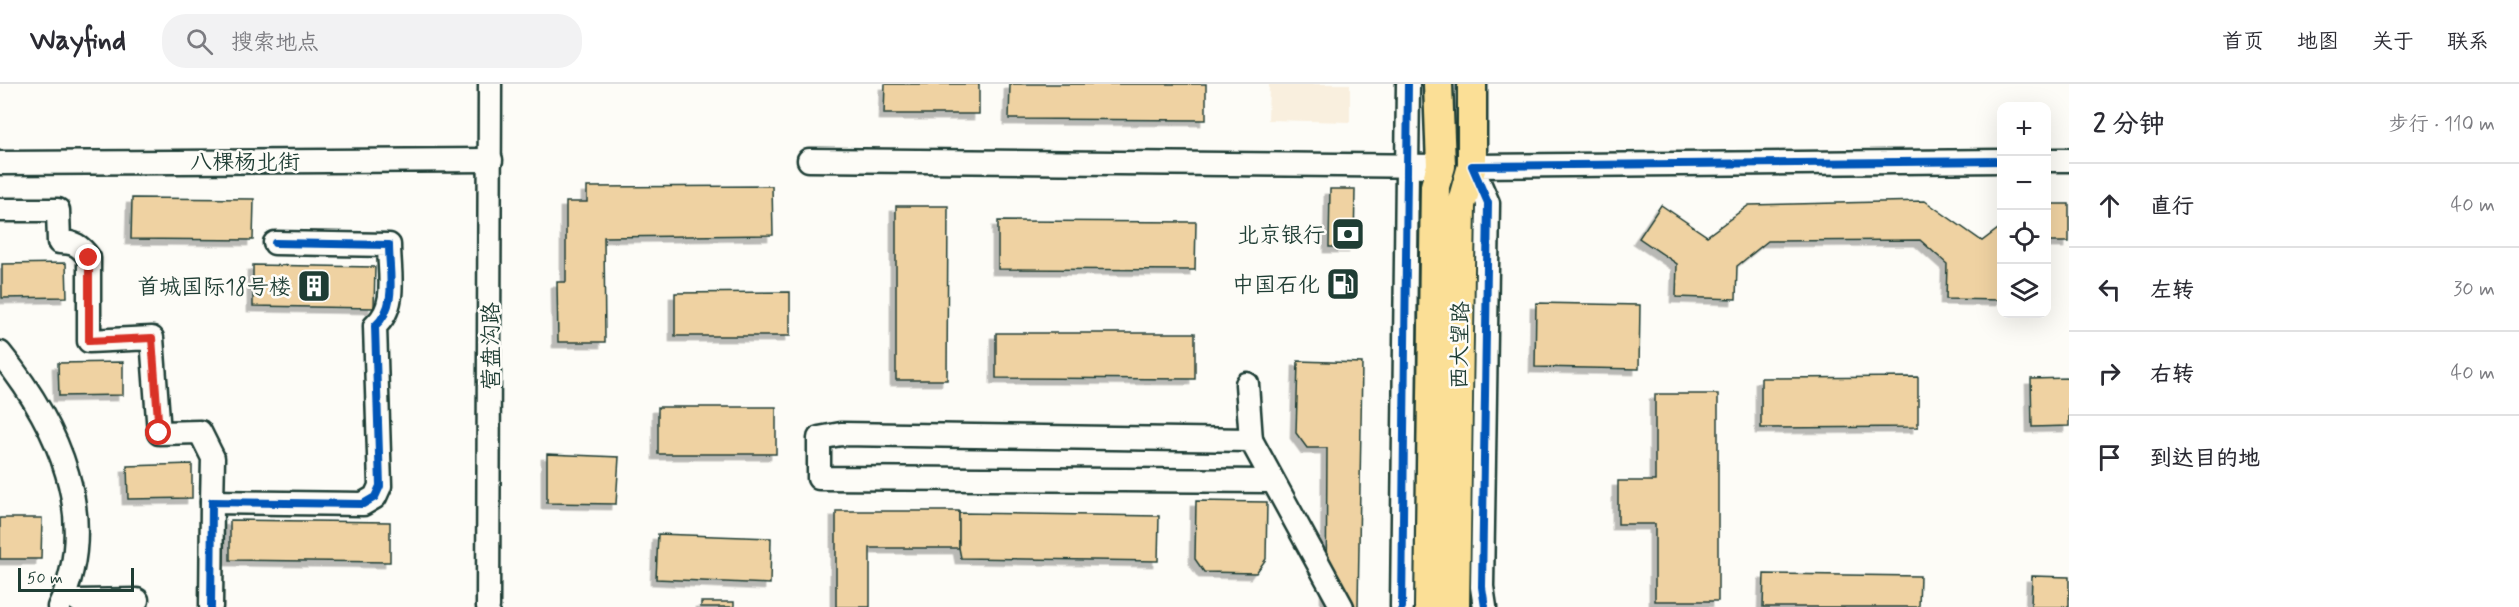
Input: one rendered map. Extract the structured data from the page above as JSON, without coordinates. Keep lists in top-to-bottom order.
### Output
{
  "streets": {
    "main road": ["西大望路"],
    "street": ["八棵杨北街", "营盘沟路"]
  },
  "crossings": [
    ["八棵杨北街", "营盘沟路"]
  ],
  "places": {
    "bank": ["北京银行"],
    "fuel station": ["中国石化"],
    "building": ["首城国际18号楼"]
  },
  "scale_bar": "50 m",
  "page": {
    "header": "Wayfind",
    "search": "搜索地点",
    "nav": [
      "首页",
      "地图",
      "关于",
      "联系"
    ],
    "heading": ["2 分钟", "步行 · 110 m"],
    "map_buttons": ["+", "−"],
    "list": [
      ["直行", "40 m"],
      ["左转", "30 m"],
      ["右转", "40 m"],
      "到达目的地"
    ],
    "scale": "50 m"
  }
}
